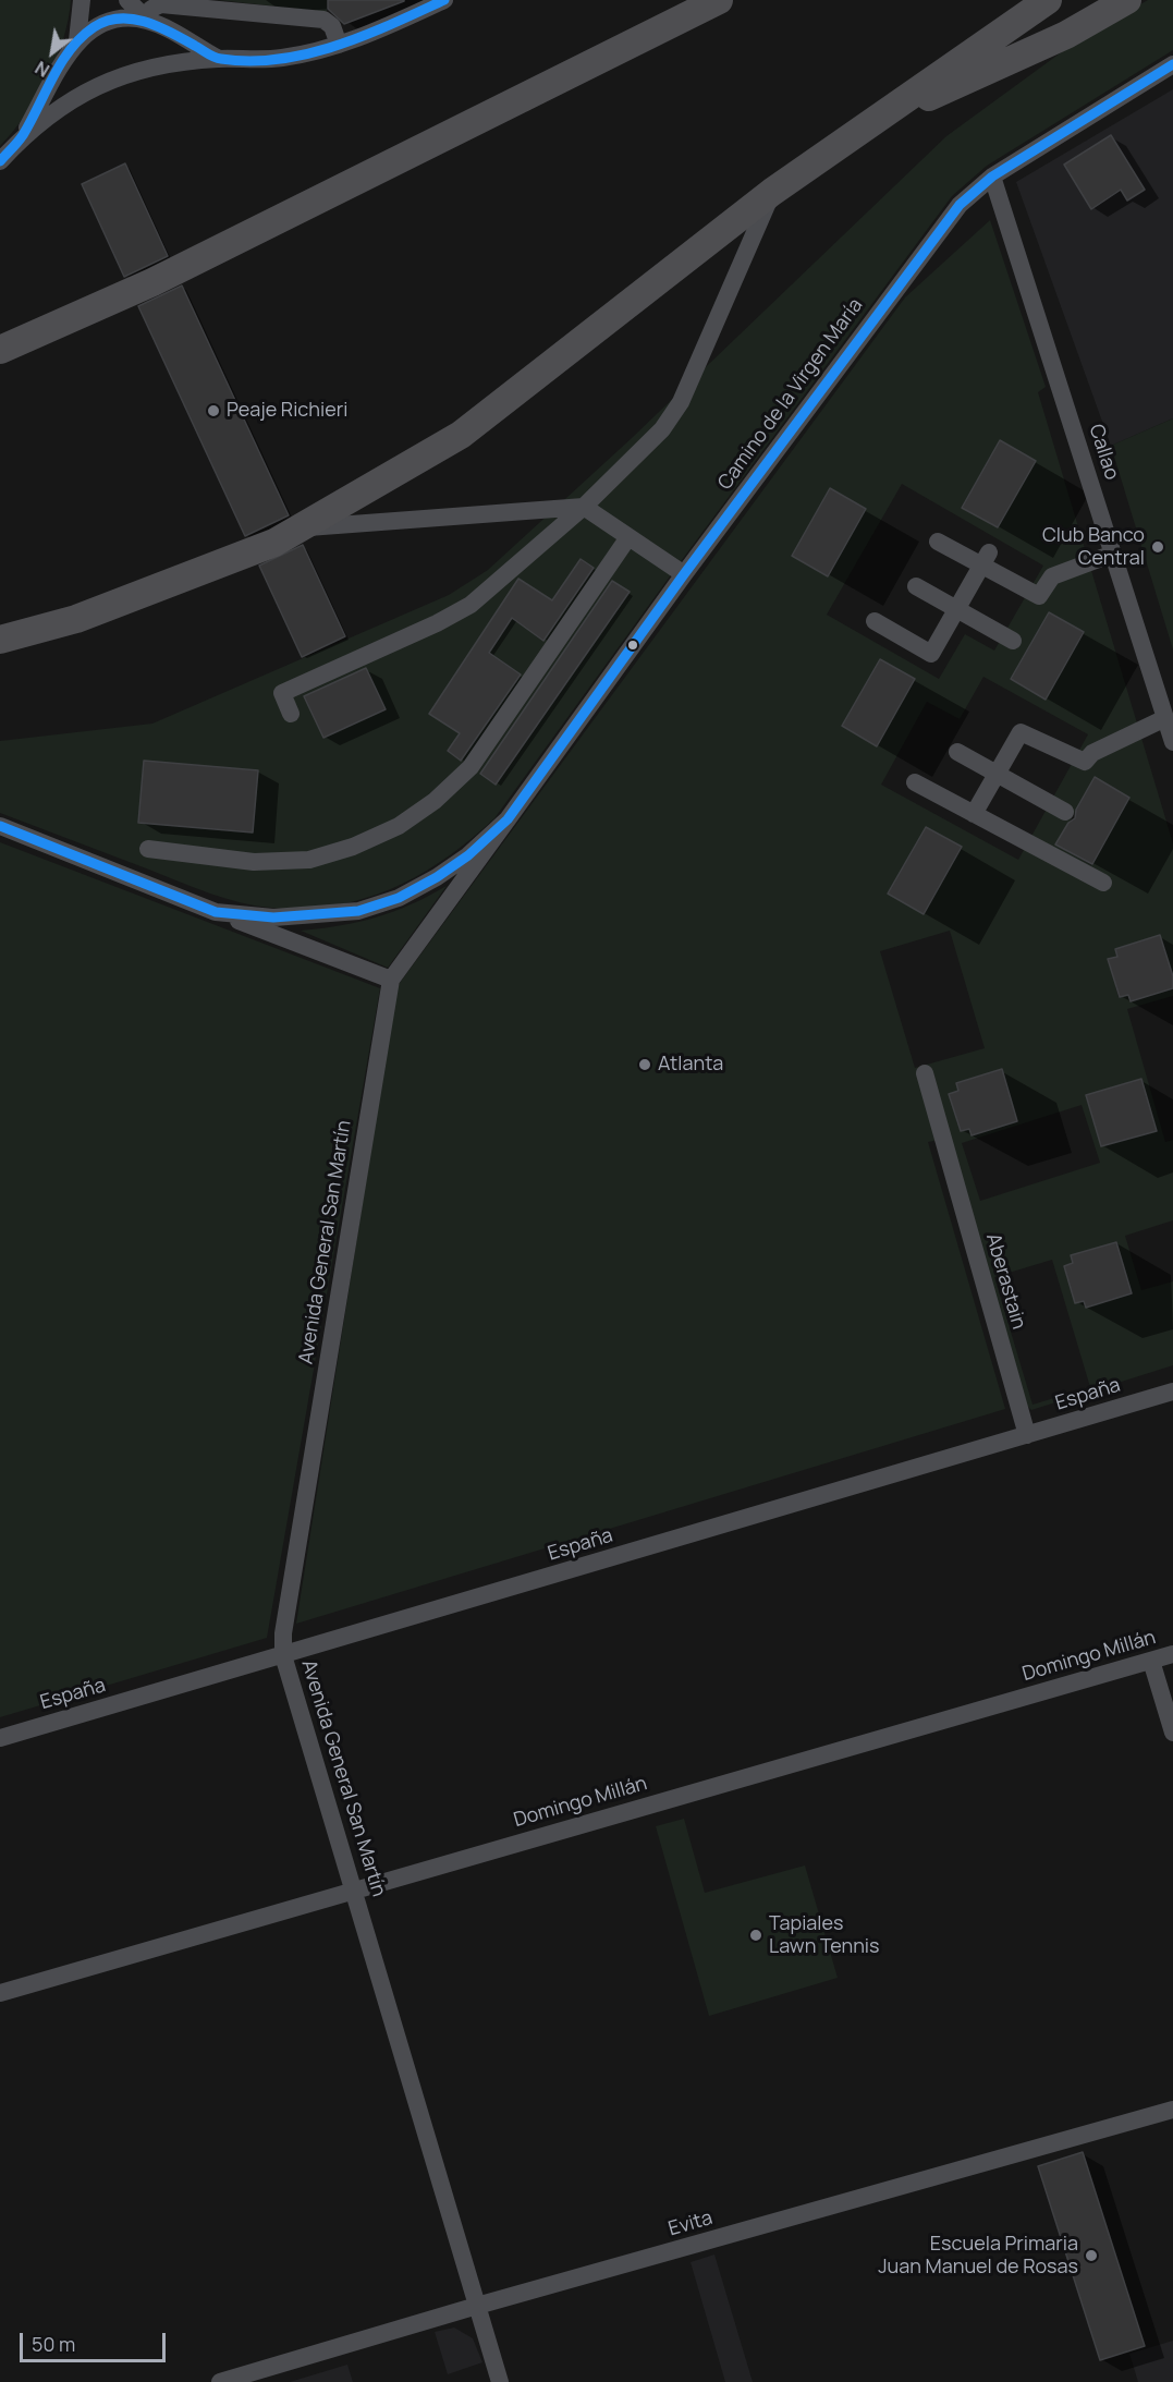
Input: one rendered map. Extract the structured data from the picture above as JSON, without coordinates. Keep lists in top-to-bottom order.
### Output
{
  "streets": {
    "street": [
      "Camino de la Virgen María",
      "Callao",
      "Avenida General San Martín",
      "Aberastain",
      "España",
      "Domingo Millán",
      "Evita"
    ]
  },
  "crossings": [
    ["Camino de la Virgen María", "Callao"],
    ["Camino de la Virgen María", "Avenida General San Martín"],
    ["Avenida General San Martín", "España"],
    ["Avenida General San Martín", "Domingo Millán"],
    ["Avenida General San Martín", "Evita"],
    ["Aberastain", "España"]
  ],
  "places": [
    "Peaje Richieri",
    "Club Banco Central",
    "Atlanta",
    "Tapiales Lawn Tennis",
    "Escuela Primaria Juan Manuel de Rosas"
  ],
  "scale_bar": "50 m",
  "north": "bottom left"
}
